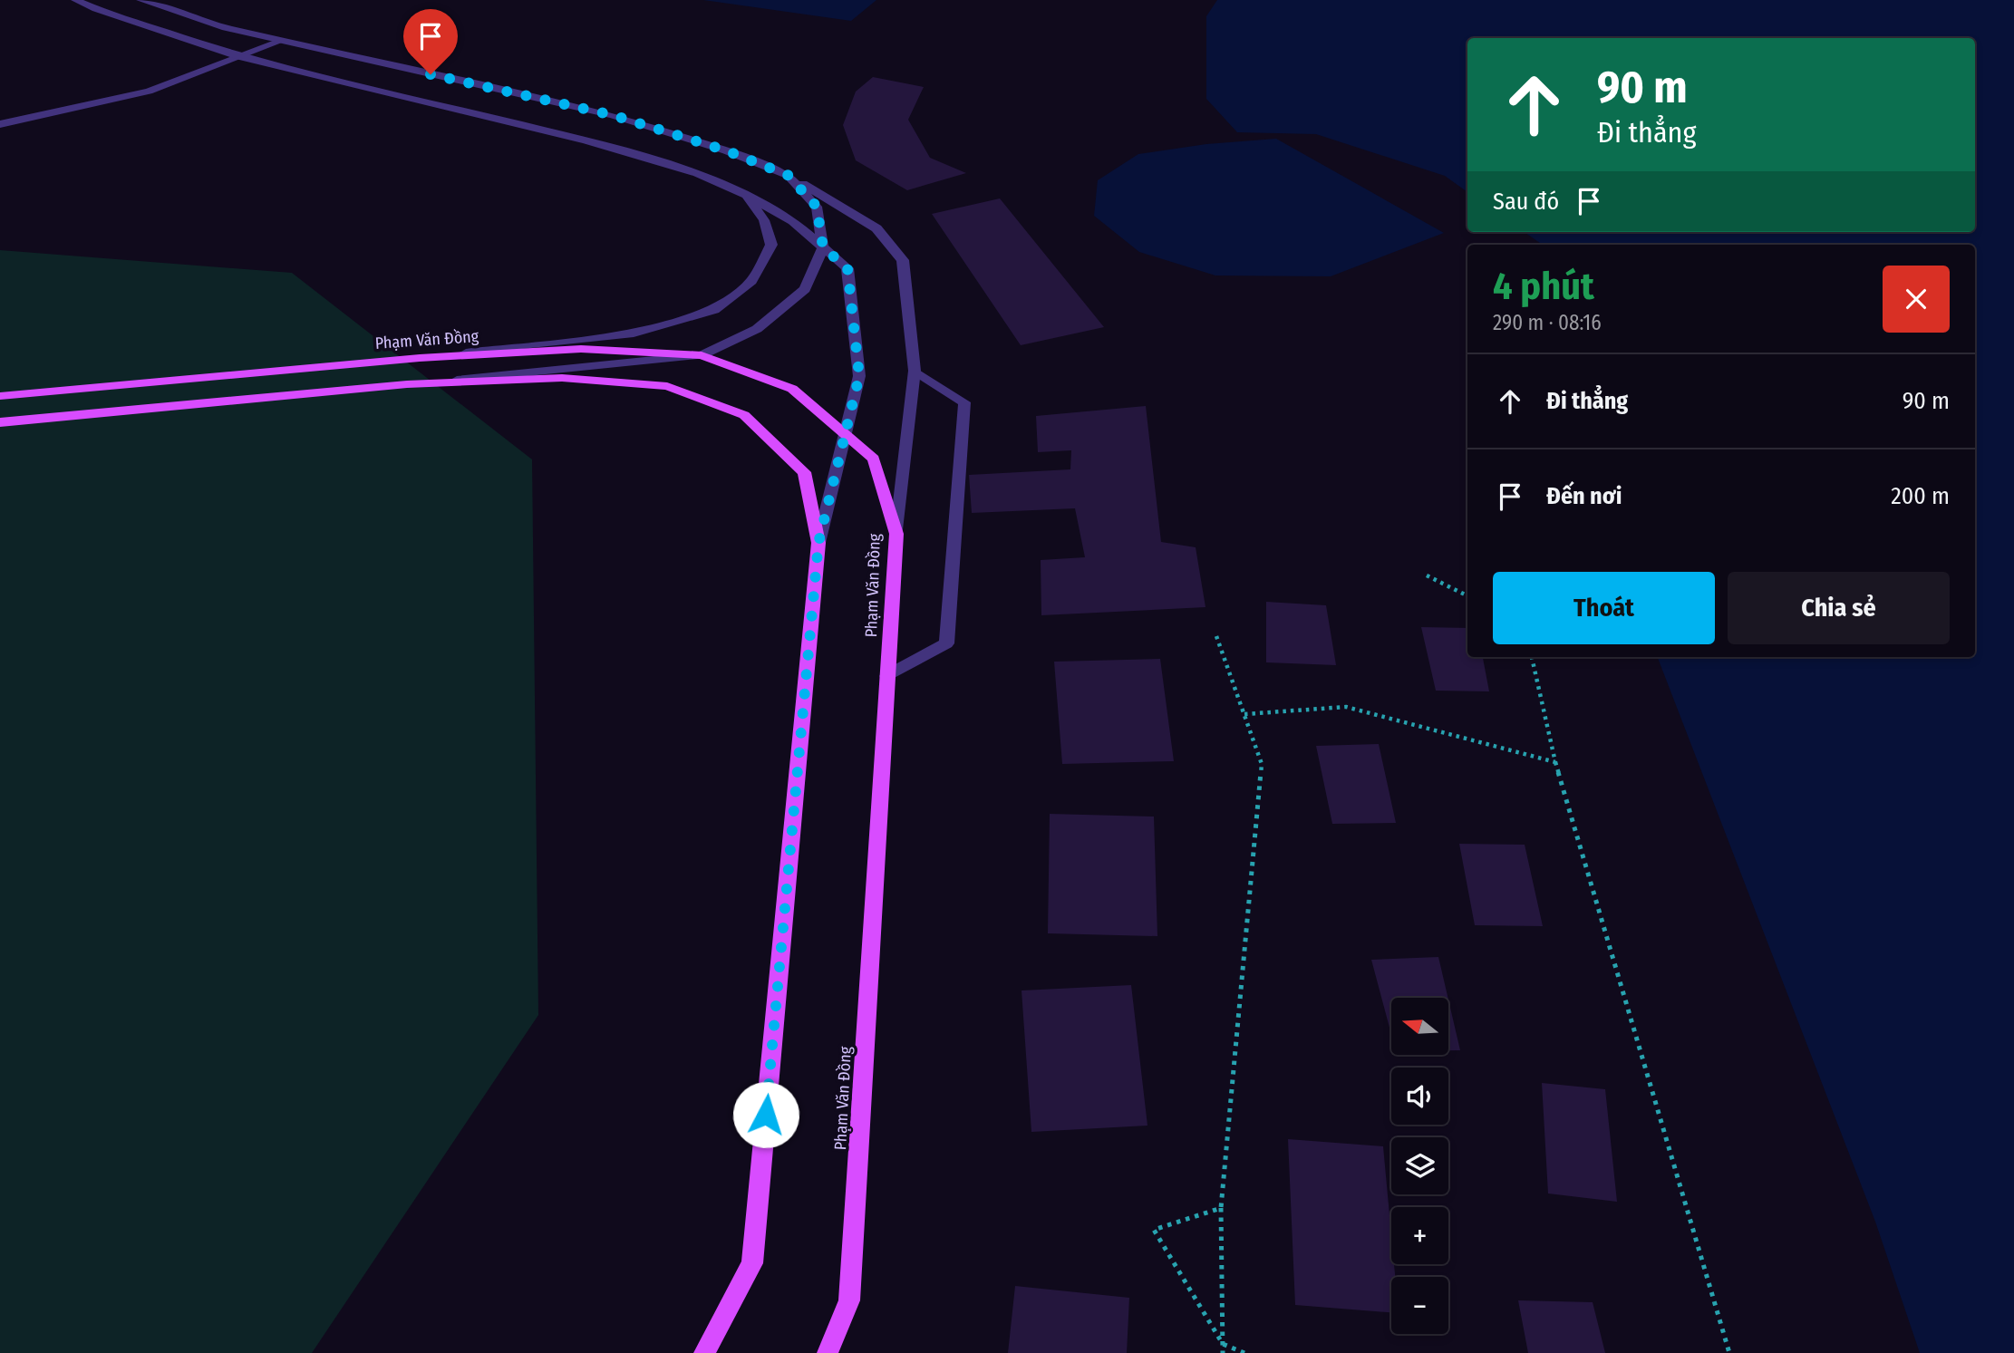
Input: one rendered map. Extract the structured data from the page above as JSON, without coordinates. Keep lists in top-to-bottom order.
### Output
{
  "streets": {
    "main road": ["Phạm Văn Đồng"]
  },
  "north": "left",
  "page": {
    "turn": ["90 m", "Đi thẳng"],
    "then": "Sau đó",
    "heading": ["4 phút", "290 m · 08:16"],
    "list": [
      {
        "name": "Đi thẳng",
        "value": "90 m"
      },
      {
        "name": "Đến nơi",
        "value": "200 m"
      }
    ],
    "buttons": ["Thoát", "Chia sẻ"],
    "map_buttons": ["+", "−"]
  }
}
